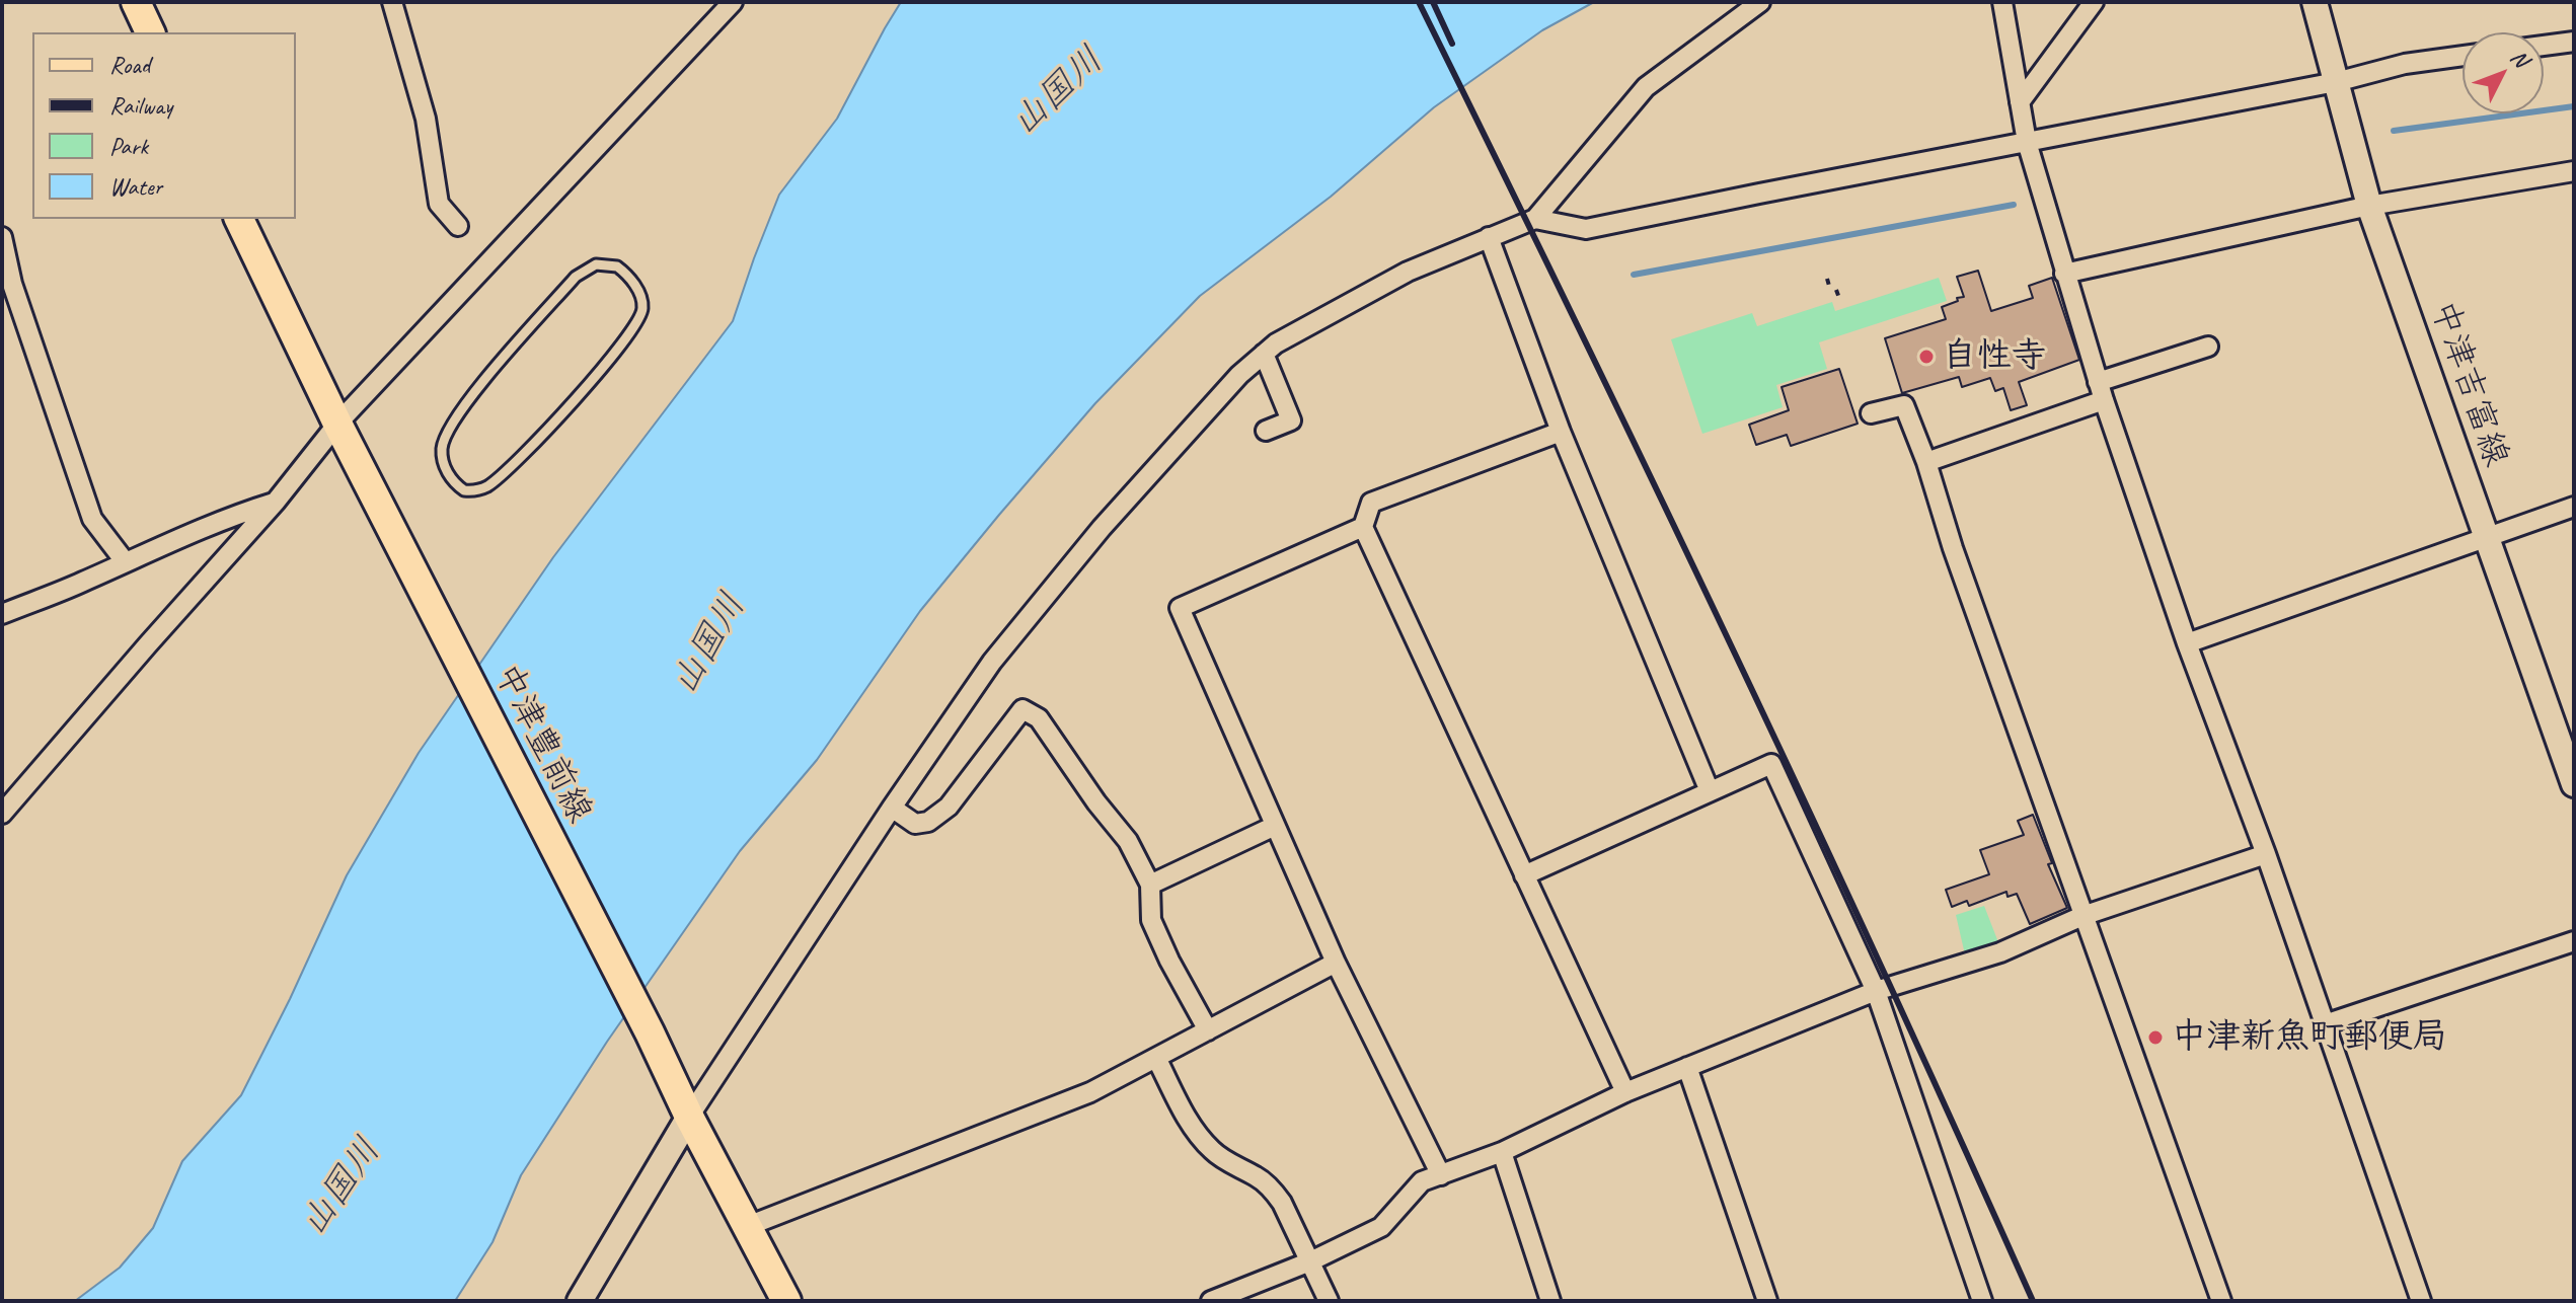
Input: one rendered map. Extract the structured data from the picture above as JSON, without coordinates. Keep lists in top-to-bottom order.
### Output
{
  "streets": {
    "main road": ["中津吉富線", "中津豊前線"]
  },
  "water": ["山国川"],
  "places": ["自性寺", "中津新魚町郵便局"],
  "legend": [
    "Road",
    "Railway",
    "Park",
    "Water"
  ],
  "north": "top right"
}
